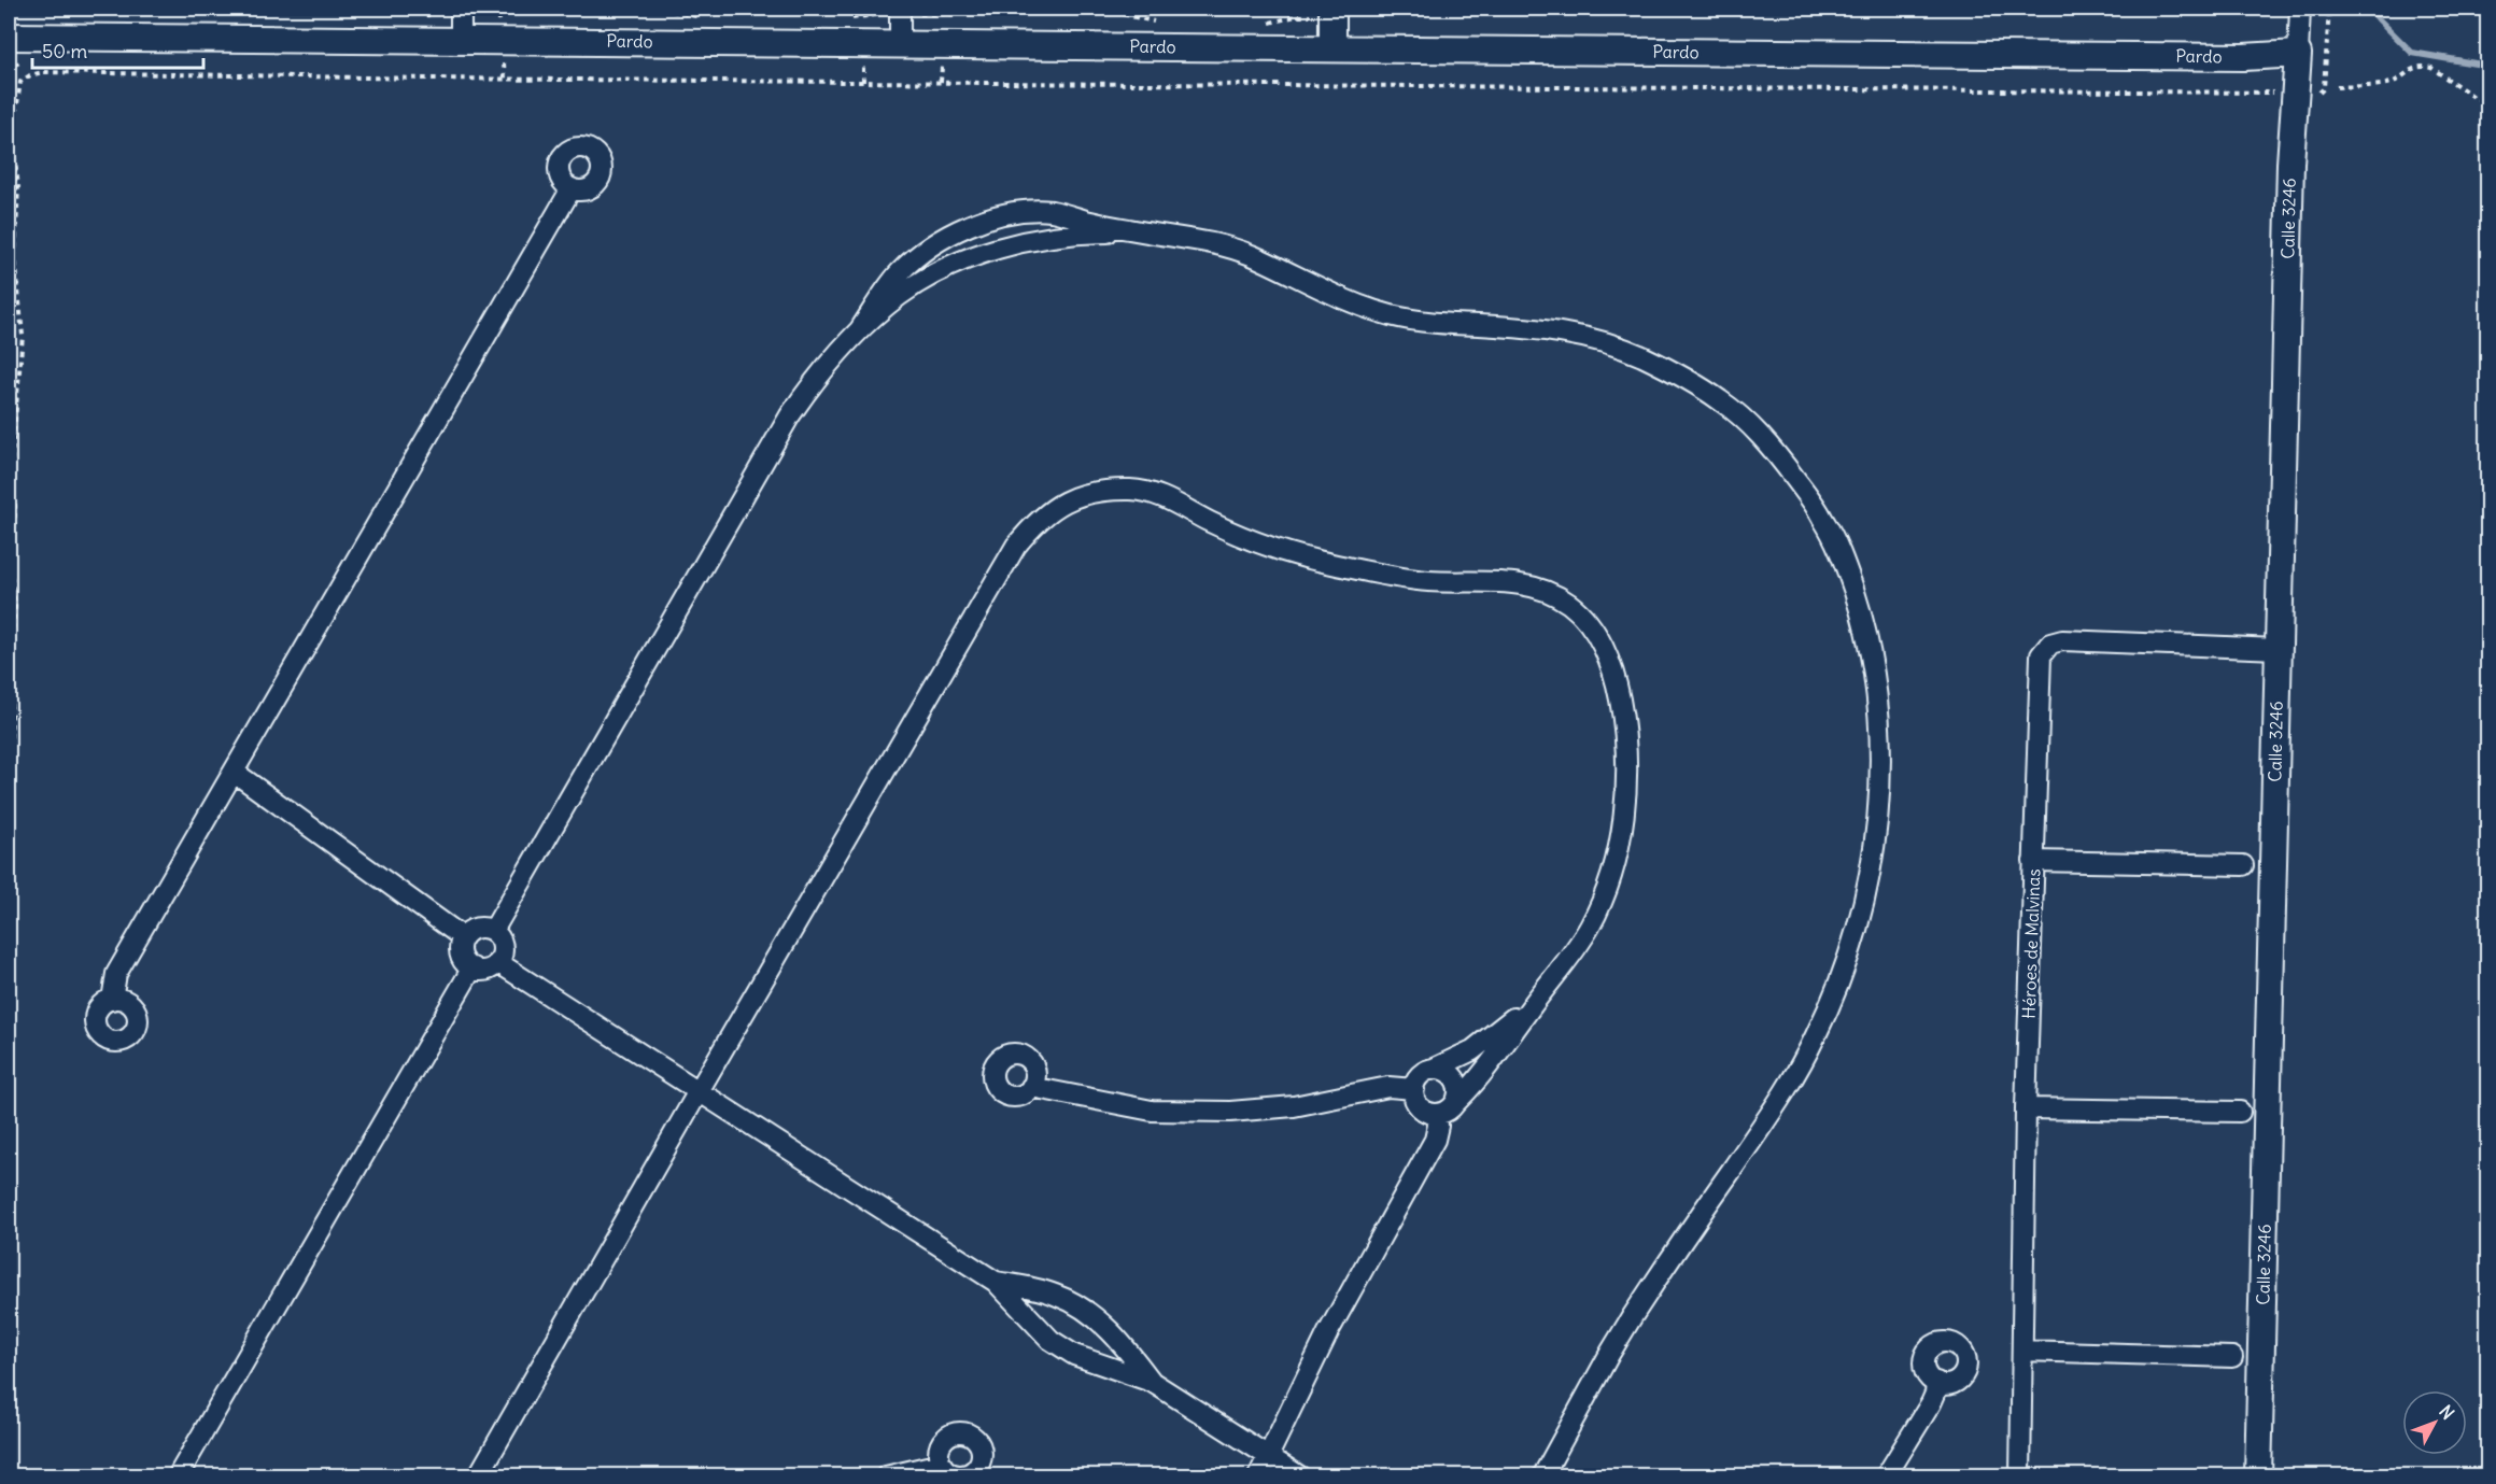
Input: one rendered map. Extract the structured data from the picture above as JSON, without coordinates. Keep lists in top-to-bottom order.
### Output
{
  "streets": {
    "main road": ["Pardo", "Calle 3246"],
    "street": ["Héroes de Malvinas"]
  },
  "crossings": [
    ["Pardo", "Calle 3246"],
    ["Calle 3246", "Héroes de Malvinas"]
  ],
  "scale_bar": "50 m",
  "north": "top right"
}
